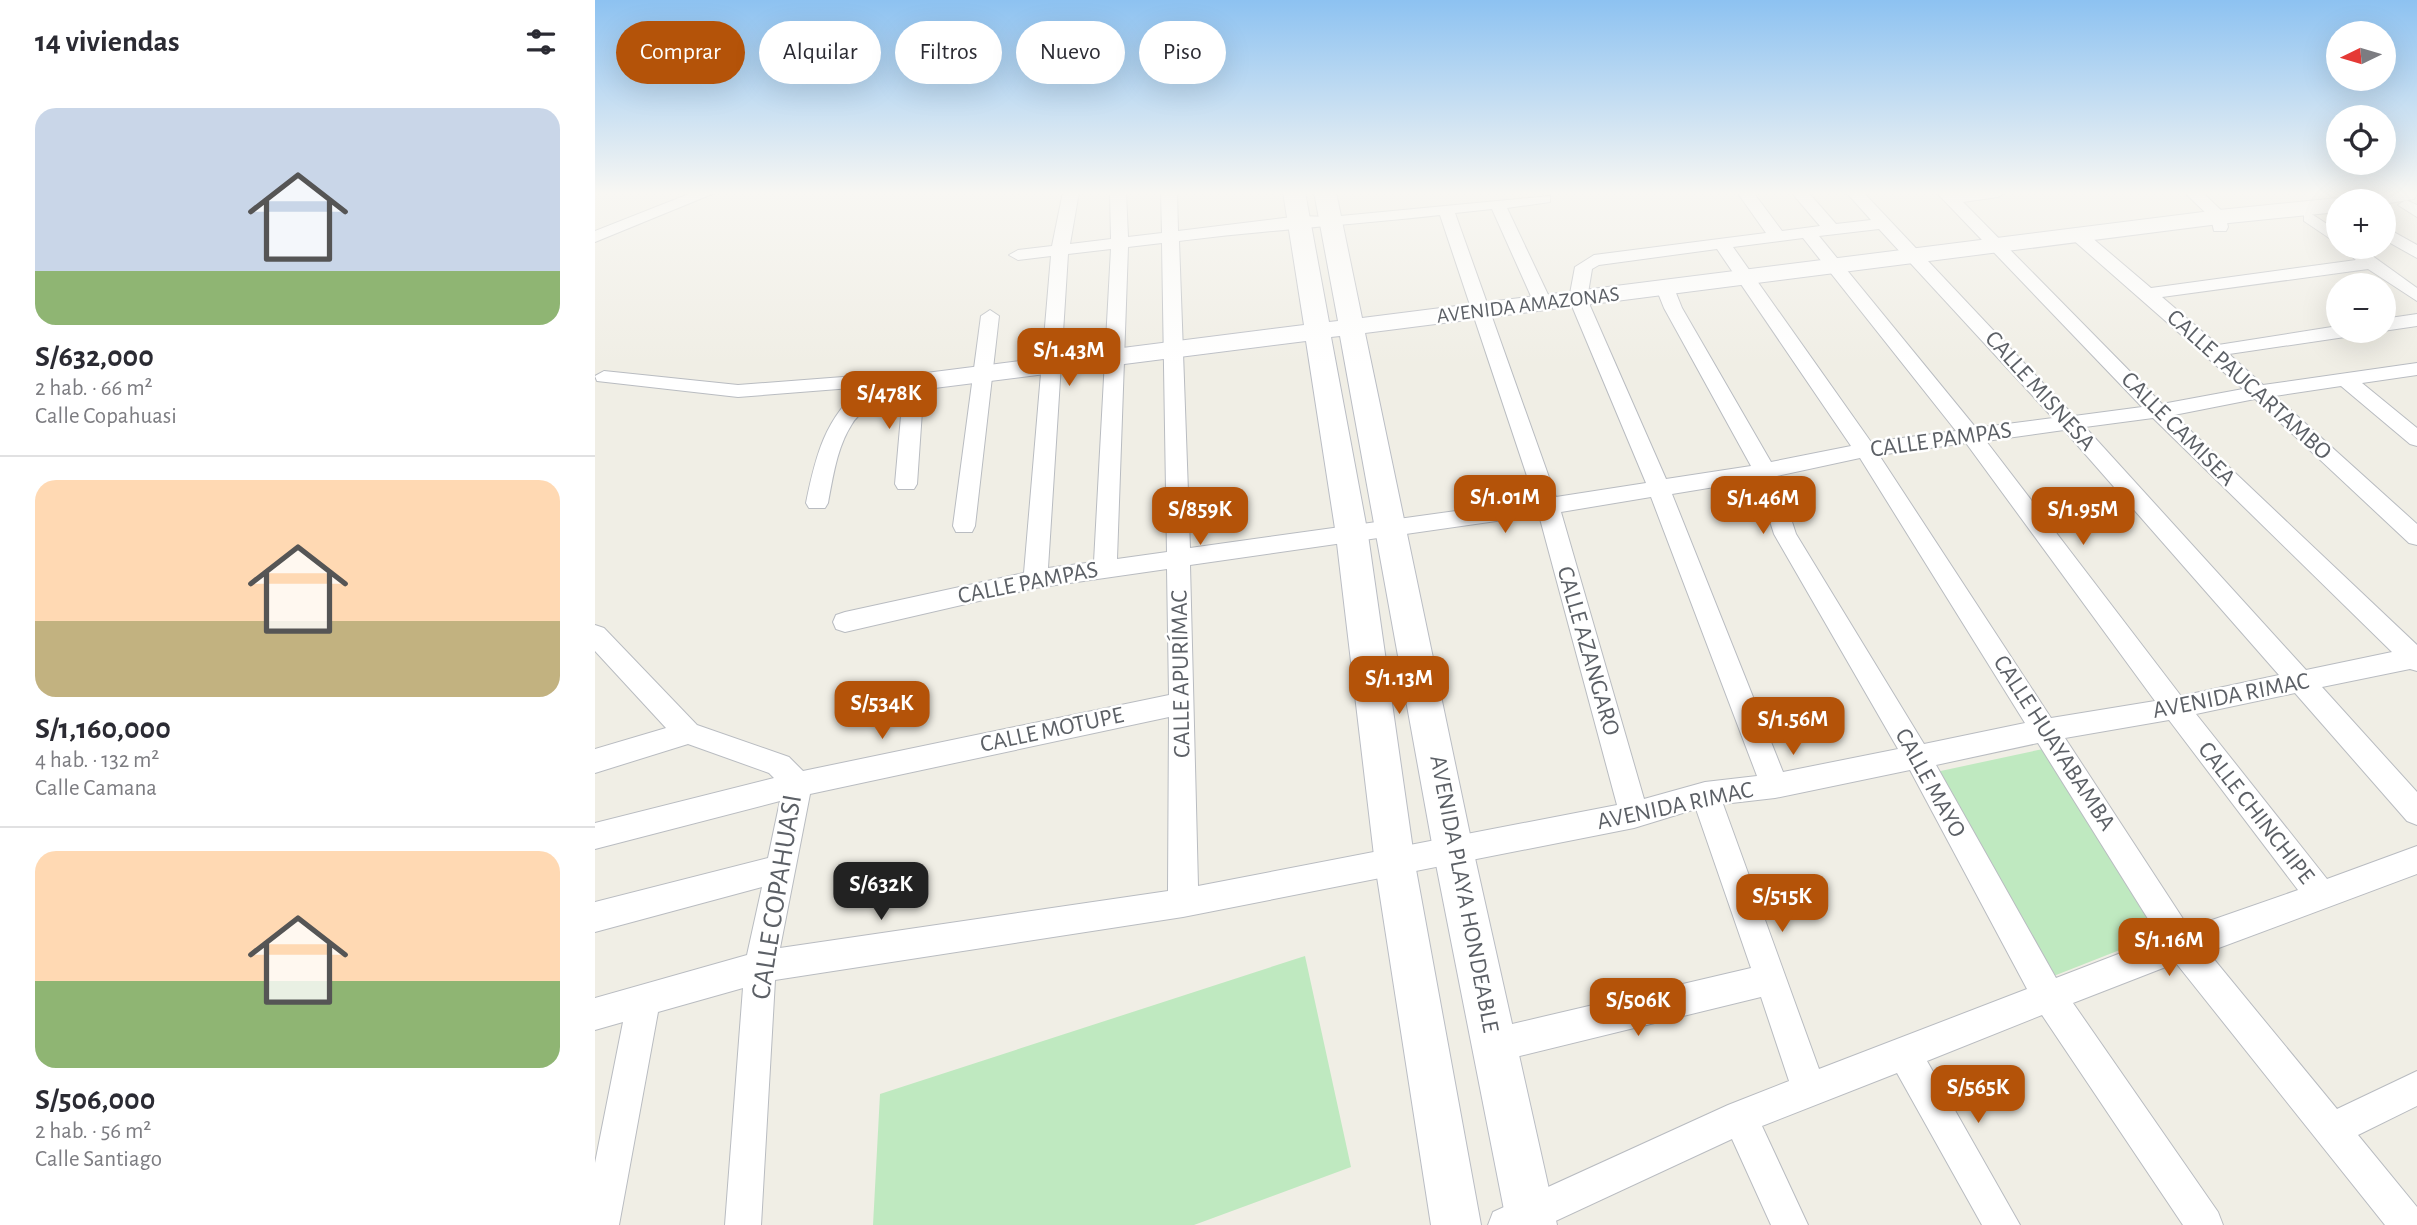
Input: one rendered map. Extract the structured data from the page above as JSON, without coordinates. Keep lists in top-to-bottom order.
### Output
{
  "streets": {
    "street": [
      "AVENIDA AMAZONAS",
      "CALLE PAUCARTAMBO",
      "CALLE MISNESA",
      "CALLE CAMISEA",
      "CALLE PAMPAS",
      "CALLE AZANGARO",
      "CALLE APURÍMAC",
      "AVENIDA RIMAC",
      "CALLE MOTUPE",
      "CALLE HUAYABAMBA",
      "CALLE MAYO",
      "CALLE CHINCHIPE",
      "AVENIDA PLAYA HONDEABLE",
      "CALLE COPAHUASI"
    ]
  },
  "crossings": [
    ["AVENIDA AMAZONAS", "CALLE MISNESA"],
    ["AVENIDA AMAZONAS", "CALLE CAMISEA"],
    ["AVENIDA AMAZONAS", "CALLE AZANGARO"],
    ["AVENIDA AMAZONAS", "CALLE APURÍMAC"],
    ["AVENIDA AMAZONAS", "CALLE HUAYABAMBA"],
    ["AVENIDA AMAZONAS", "CALLE MAYO"],
    ["AVENIDA AMAZONAS", "CALLE CHINCHIPE"],
    ["AVENIDA AMAZONAS", "AVENIDA PLAYA HONDEABLE"],
    ["CALLE PAUCARTAMBO", "CALLE PAMPAS"],
    ["CALLE MISNESA", "CALLE PAMPAS"],
    ["CALLE MISNESA", "AVENIDA RIMAC"],
    ["CALLE CAMISEA", "CALLE PAMPAS"],
    ["CALLE CAMISEA", "AVENIDA RIMAC"],
    ["CALLE PAMPAS", "CALLE AZANGARO"],
    ["CALLE PAMPAS", "CALLE APURÍMAC"],
    ["CALLE PAMPAS", "CALLE HUAYABAMBA"],
    ["CALLE PAMPAS", "CALLE MAYO"],
    ["CALLE PAMPAS", "CALLE CHINCHIPE"],
    ["CALLE PAMPAS", "AVENIDA PLAYA HONDEABLE"],
    ["CALLE AZANGARO", "AVENIDA RIMAC"],
    ["CALLE APURÍMAC", "AVENIDA RIMAC"],
    ["CALLE APURÍMAC", "CALLE MOTUPE"],
    ["AVENIDA RIMAC", "CALLE HUAYABAMBA"],
    ["AVENIDA RIMAC", "CALLE MAYO"],
    ["AVENIDA RIMAC", "CALLE CHINCHIPE"],
    ["AVENIDA RIMAC", "AVENIDA PLAYA HONDEABLE"],
    ["AVENIDA RIMAC", "CALLE COPAHUASI"],
    ["CALLE MOTUPE", "CALLE COPAHUASI"]
  ],
  "north": "left",
  "page": {
    "heading": "14 viviendas",
    "map_buttons": ["+", "−"],
    "chip": [
      "Comprar",
      "Alquilar",
      "Filtros",
      "Nuevo",
      "Piso"
    ],
    "list": [
      {
        "name": "S/632,000",
        "note": "2 hab. · 66 m² · Calle Copahuasi"
      },
      {
        "name": "S/1,160,000",
        "note": "4 hab. · 132 m² · Calle Camana"
      },
      {
        "name": "S/506,000",
        "note": "2 hab. · 56 m² · Calle Santiago"
      }
    ],
    "price": [
      "S/1.43M",
      "S/478K",
      "S/1.01M",
      "S/1.46M",
      "S/859K",
      "S/1.95M",
      "S/1.13M",
      "S/534K",
      "S/1.56M",
      "S/632K",
      "S/515K",
      "S/1.16M",
      "S/506K",
      "S/565K"
    ]
  }
}
